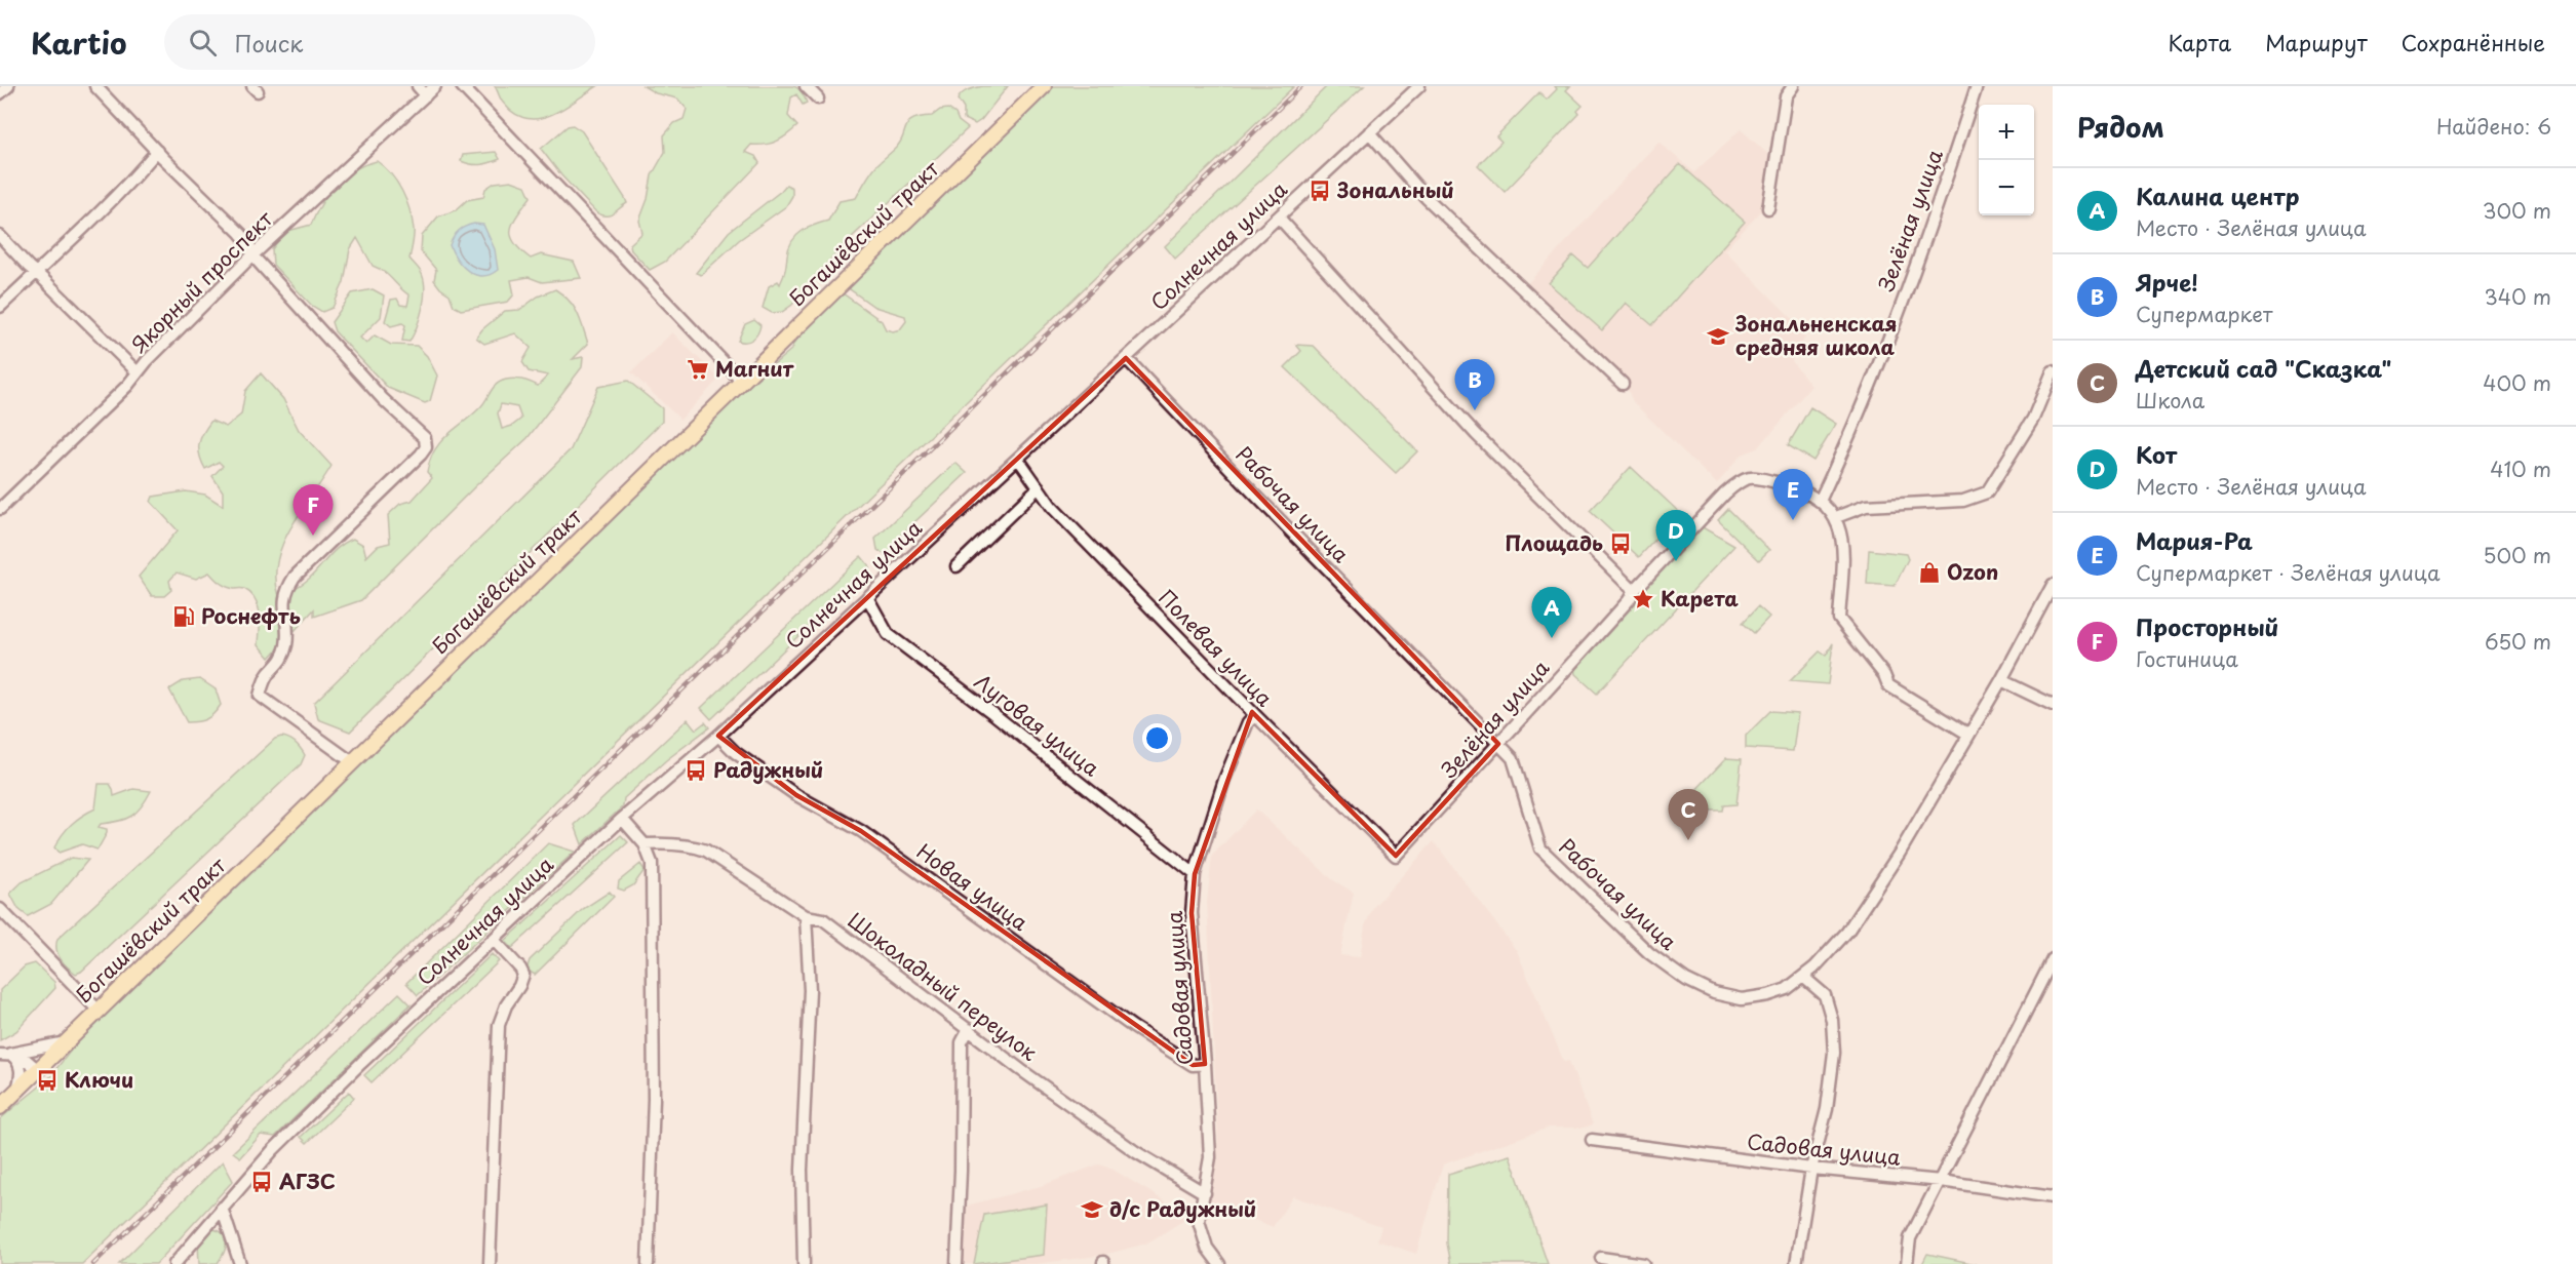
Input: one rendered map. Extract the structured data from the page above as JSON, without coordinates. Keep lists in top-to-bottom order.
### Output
{
  "streets": {
    "main road": ["Богашёвский тракт"],
    "street": [
      "Зелёная улица",
      "Солнечная улица",
      "Якорный проспект",
      "Рабочая улица",
      "Полевая улица",
      "Луговая улица",
      "Новая улица",
      "Шоколадный переулок",
      "Садовая улица"
    ]
  },
  "crossings": [
    ["Зелёная улица", "Рабочая улица"],
    ["Зелёная улица", "Полевая улица"],
    ["Солнечная улица", "Рабочая улица"],
    ["Солнечная улица", "Полевая улица"],
    ["Солнечная улица", "Луговая улица"],
    ["Солнечная улица", "Новая улица"],
    ["Полевая улица", "Садовая улица"],
    ["Луговая улица", "Садовая улица"],
    ["Новая улица", "Садовая улица"],
    ["Шоколадный переулок", "Садовая улица"]
  ],
  "places": {
    "bus stop": [
      "Зональный",
      "Площадь",
      "Радужный",
      "Ключи",
      "АГЗС"
    ],
    "school or university": ["Зональненская средняя школа", "д/с Радужный"],
    "supermarket": ["Магнит"],
    "shop": ["Ozon"],
    "place": ["Карета"],
    "fuel station": ["Роснефть"]
  },
  "page": {
    "header": "Kartio",
    "search": "Поиск",
    "nav": ["Карта", "Маршрут", "Сохранённые"],
    "heading": ["Рядом", "Найдено: 6"],
    "map_buttons": ["+", "−"],
    "list": [
      {
        "mark": "A",
        "name": "Калина центр",
        "note": "Место · Зелёная улица",
        "value": "300 m"
      },
      {
        "mark": "B",
        "name": "Ярче!",
        "note": "Супермаркет",
        "value": "340 m"
      },
      {
        "mark": "C",
        "name": "Детский сад \"Сказка\"",
        "note": "Школа",
        "value": "400 m"
      },
      {
        "mark": "D",
        "name": "Кот",
        "note": "Место · Зелёная улица",
        "value": "410 m"
      },
      {
        "mark": "E",
        "name": "Мария-Ра",
        "note": "Супермаркет · Зелёная улица",
        "value": "500 m"
      },
      {
        "mark": "F",
        "name": "Просторный",
        "note": "Гостиница",
        "value": "650 m"
      }
    ],
    "pins": [
      "B",
      "E",
      "F",
      "D",
      "A",
      "C"
    ]
  }
}
